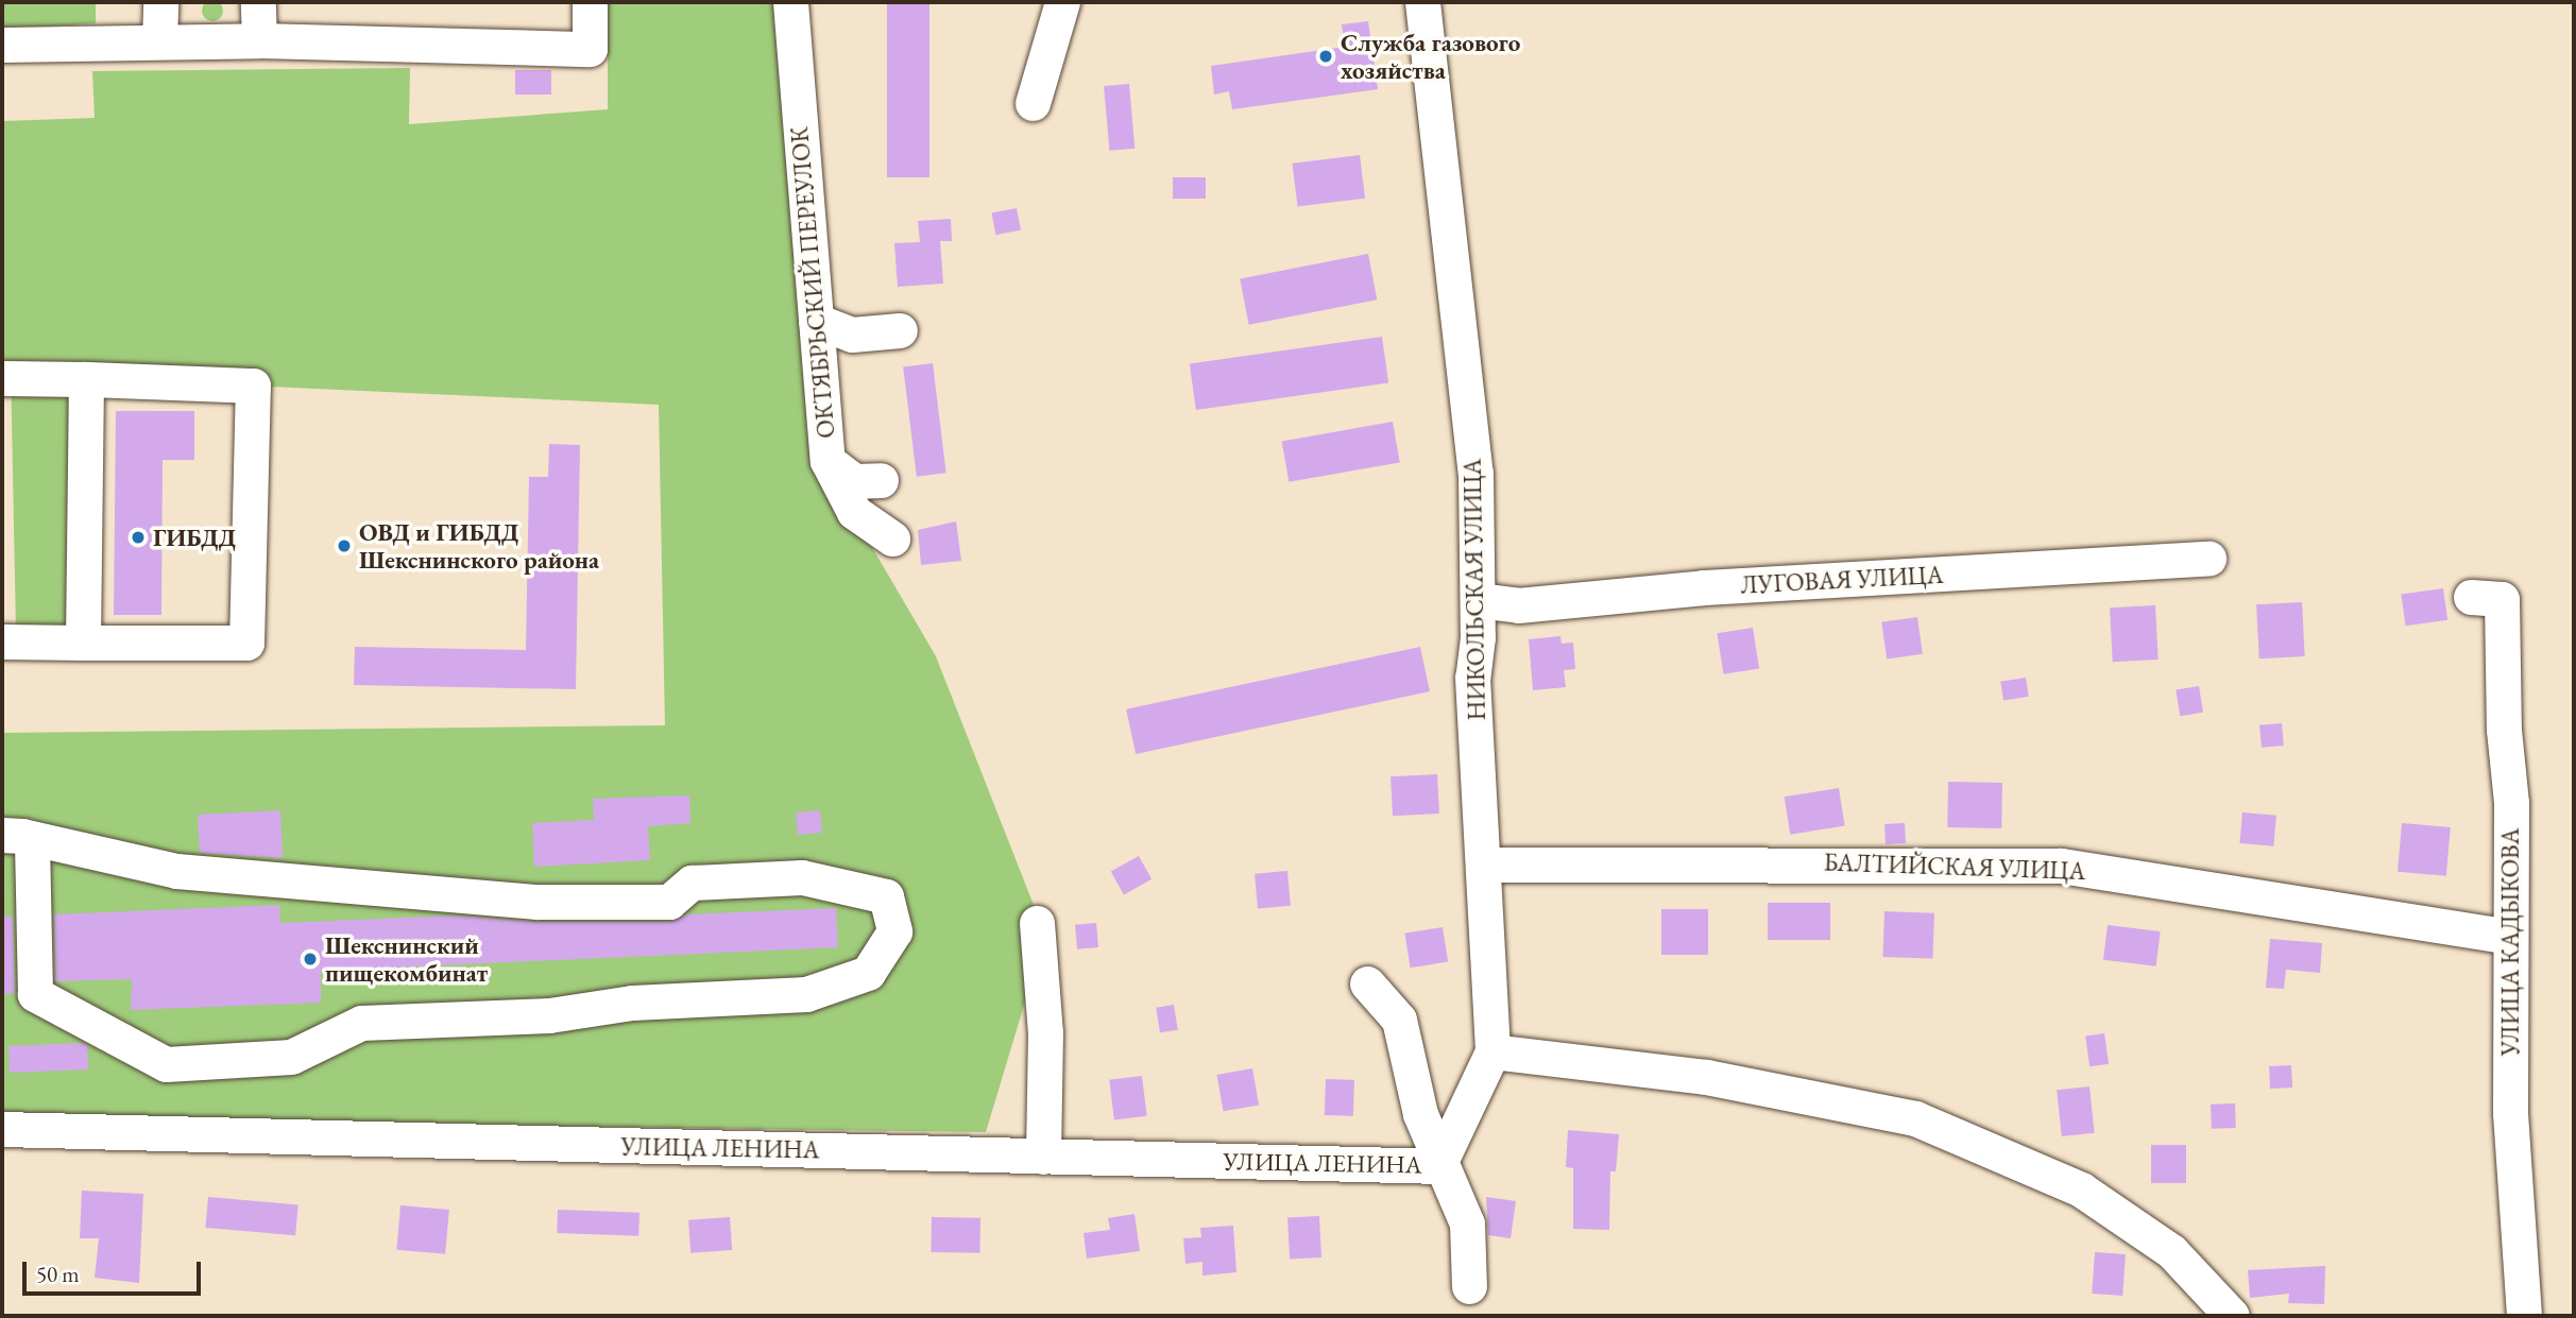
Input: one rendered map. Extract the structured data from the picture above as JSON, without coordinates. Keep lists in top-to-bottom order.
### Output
{
  "streets": {
    "street": [
      "ОКТЯБРЬСКИЙ ПЕРЕУЛОК",
      "ЛУГОВАЯ УЛИЦА",
      "НИКОЛЬСКАЯ УЛИЦА",
      "БАЛТИЙСКАЯ УЛИЦА",
      "УЛИЦА КАДЫКОВА",
      "УЛИЦА ЛЕНИНА"
    ]
  },
  "crossings": [
    ["ЛУГОВАЯ УЛИЦА", "НИКОЛЬСКАЯ УЛИЦА"],
    ["НИКОЛЬСКАЯ УЛИЦА", "БАЛТИЙСКАЯ УЛИЦА"],
    ["НИКОЛЬСКАЯ УЛИЦА", "УЛИЦА ЛЕНИНА"],
    ["БАЛТИЙСКАЯ УЛИЦА", "УЛИЦА КАДЫКОВА"]
  ],
  "places": [
    "Служба газового хозяйства",
    "ГИБДД",
    "ОВД и ГИБДД Шекснинского района",
    "Шекснинский пищекомбинат"
  ],
  "scale_bar": "50 m"
}
